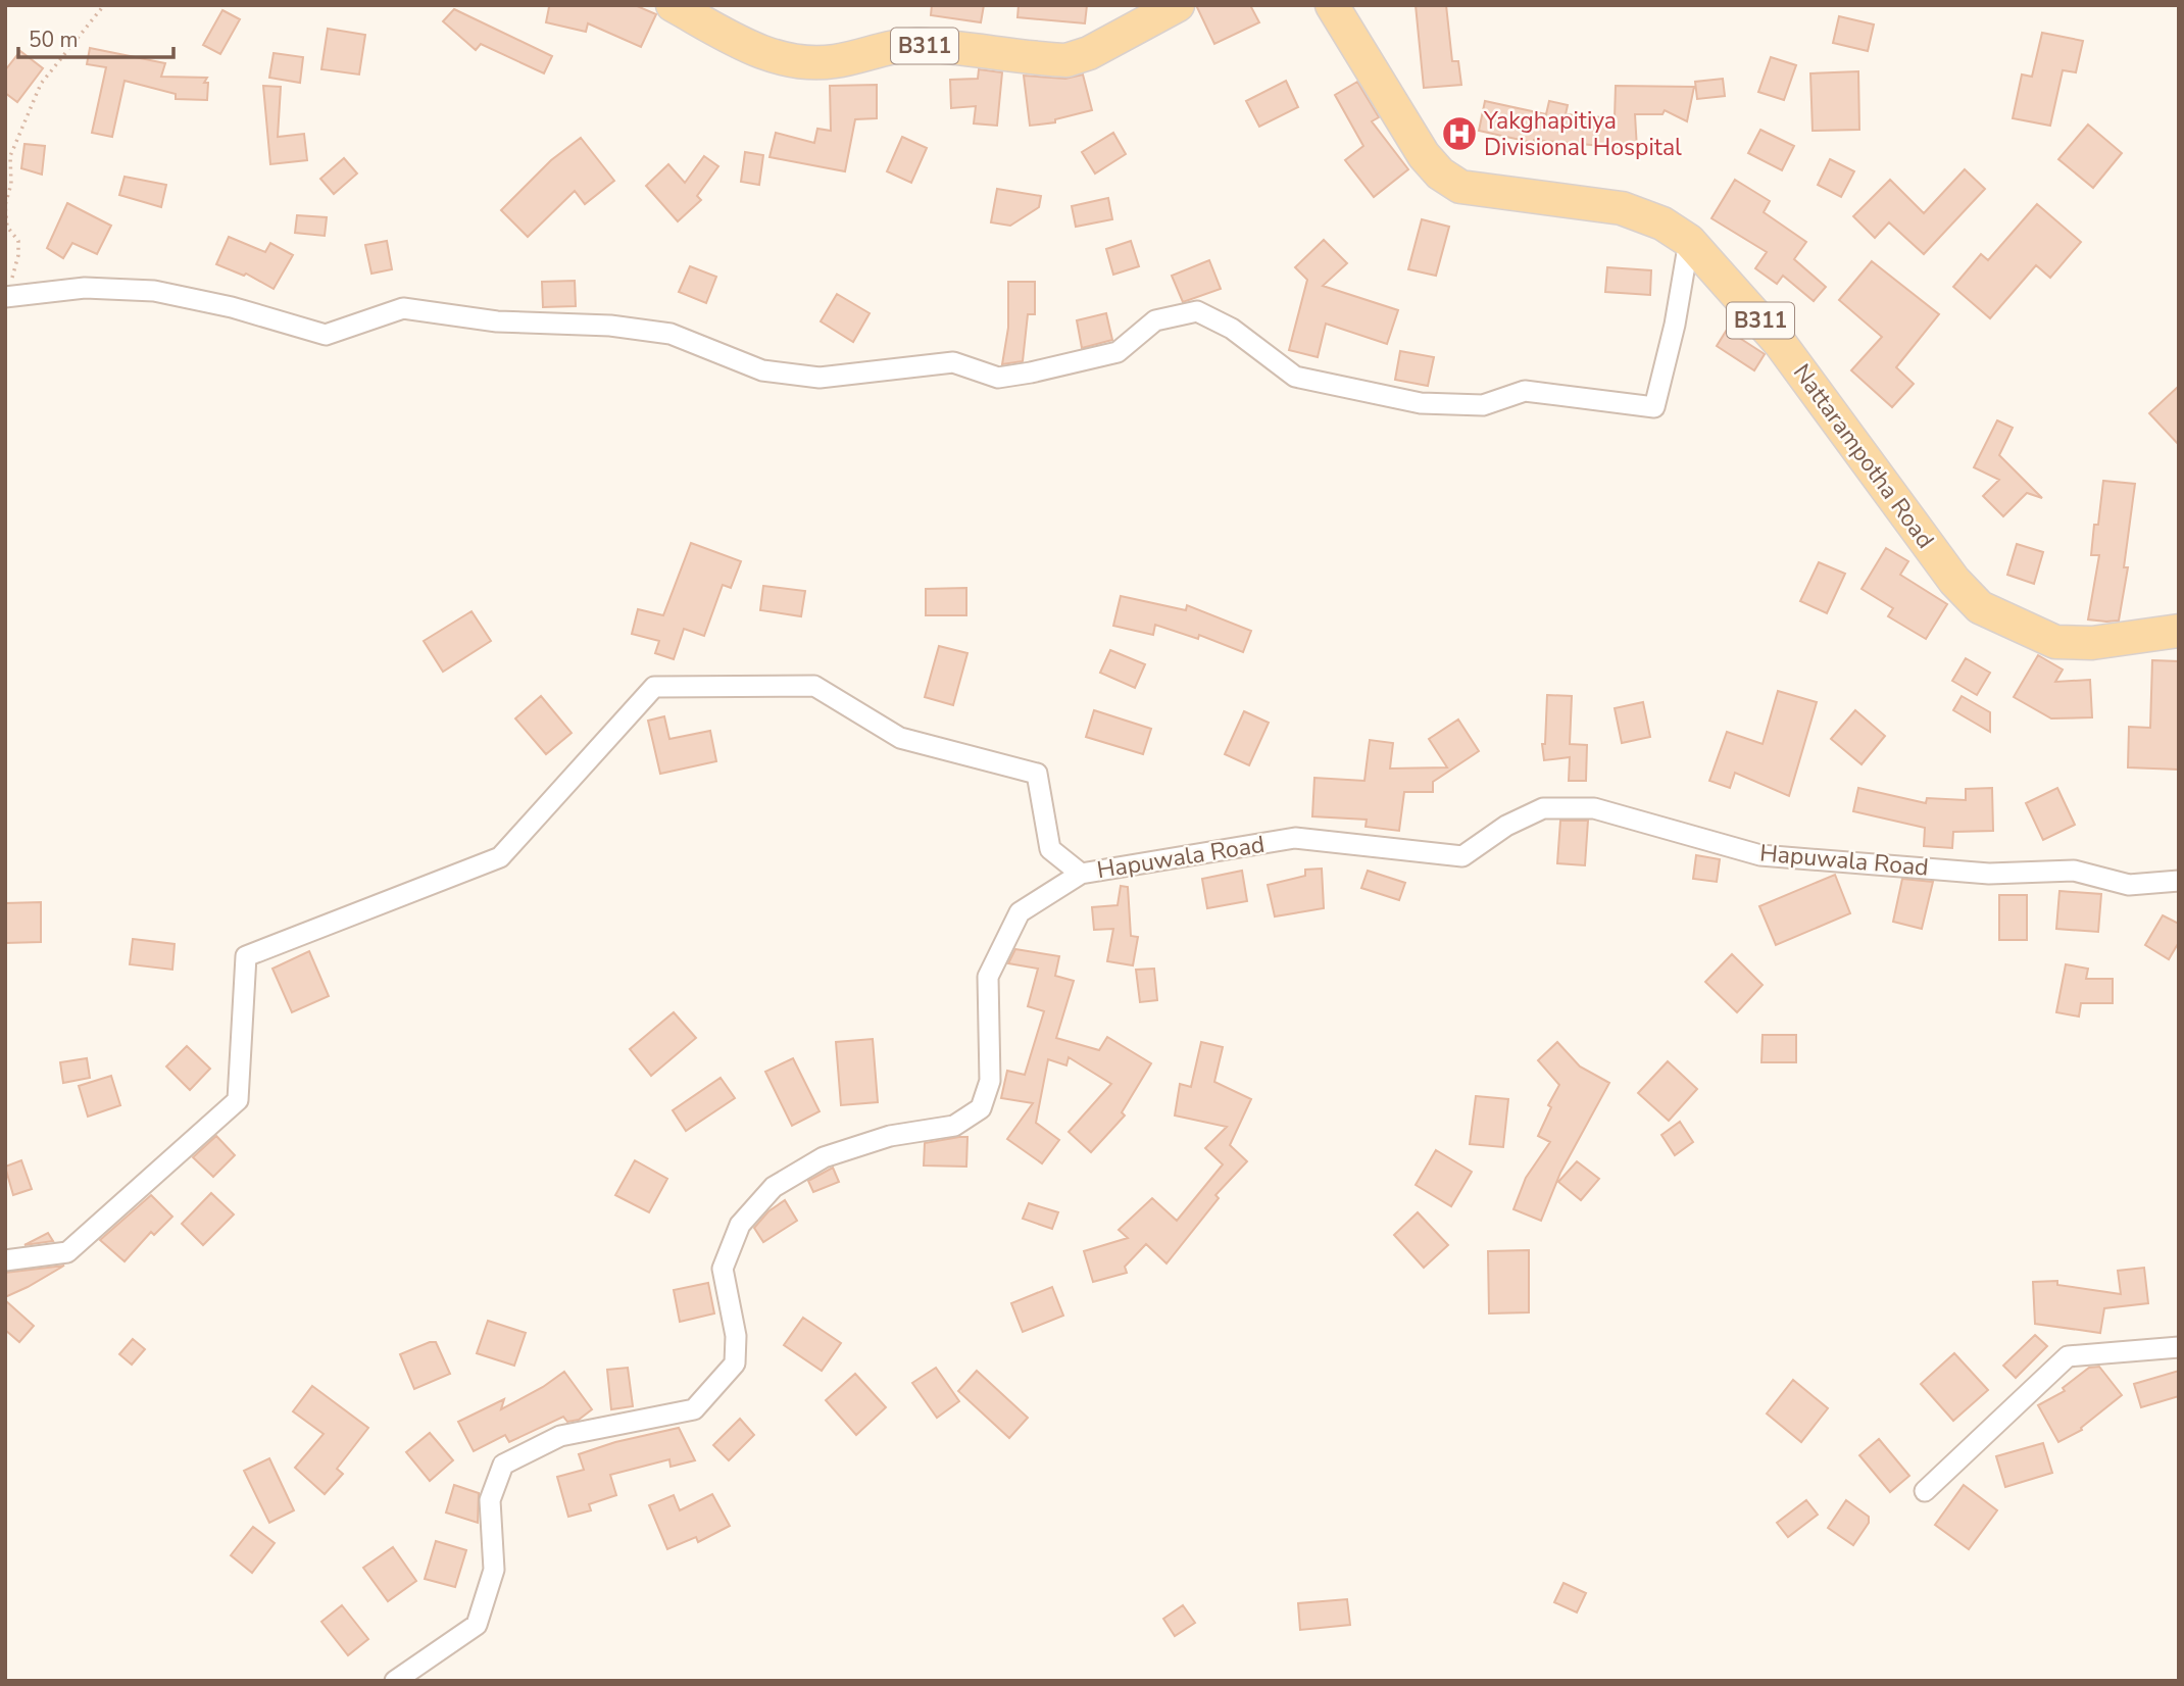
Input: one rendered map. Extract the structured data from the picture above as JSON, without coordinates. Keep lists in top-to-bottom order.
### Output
{
  "streets": {
    "main road": ["B311", "Nattarampotha Road"],
    "street": ["Hapuwala Road"]
  },
  "places": {
    "hospital": ["Yakghapitiya Divisional Hospital"]
  },
  "scale_bar": "50 m"
}
